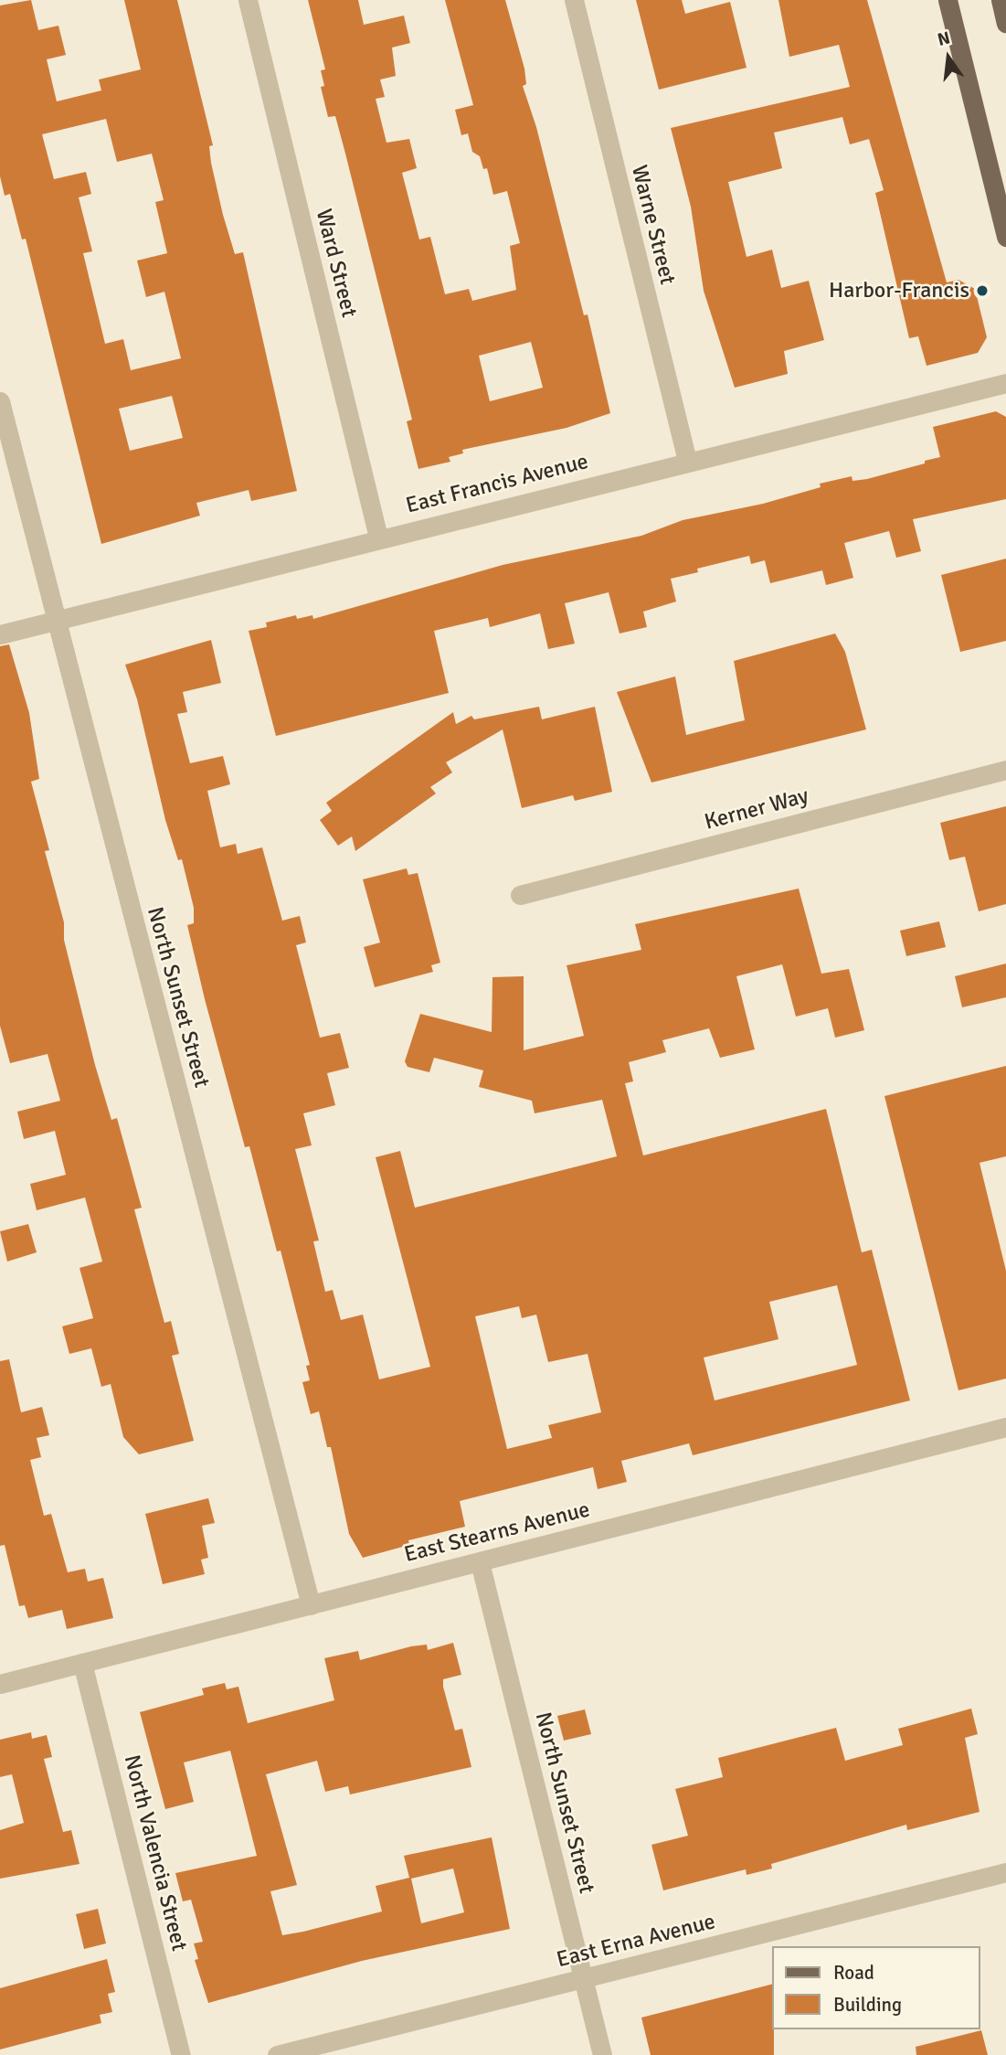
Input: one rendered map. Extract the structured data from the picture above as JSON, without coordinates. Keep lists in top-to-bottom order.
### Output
{
  "streets": {
    "street": [
      "Warne Street",
      "Ward Street",
      "East Francis Avenue",
      "Kerner Way",
      "North Sunset Street",
      "East Stearns Avenue",
      "North Valencia Street",
      "East Erna Avenue"
    ]
  },
  "crossings": [
    ["Warne Street", "East Francis Avenue"],
    ["Ward Street", "East Francis Avenue"],
    ["East Francis Avenue", "North Sunset Street"],
    ["North Sunset Street", "East Stearns Avenue"],
    ["North Sunset Street", "East Erna Avenue"],
    ["East Stearns Avenue", "North Valencia Street"]
  ],
  "places": ["Harbor-Francis"],
  "legend": ["Road", "Building"],
  "north": "top"
}
